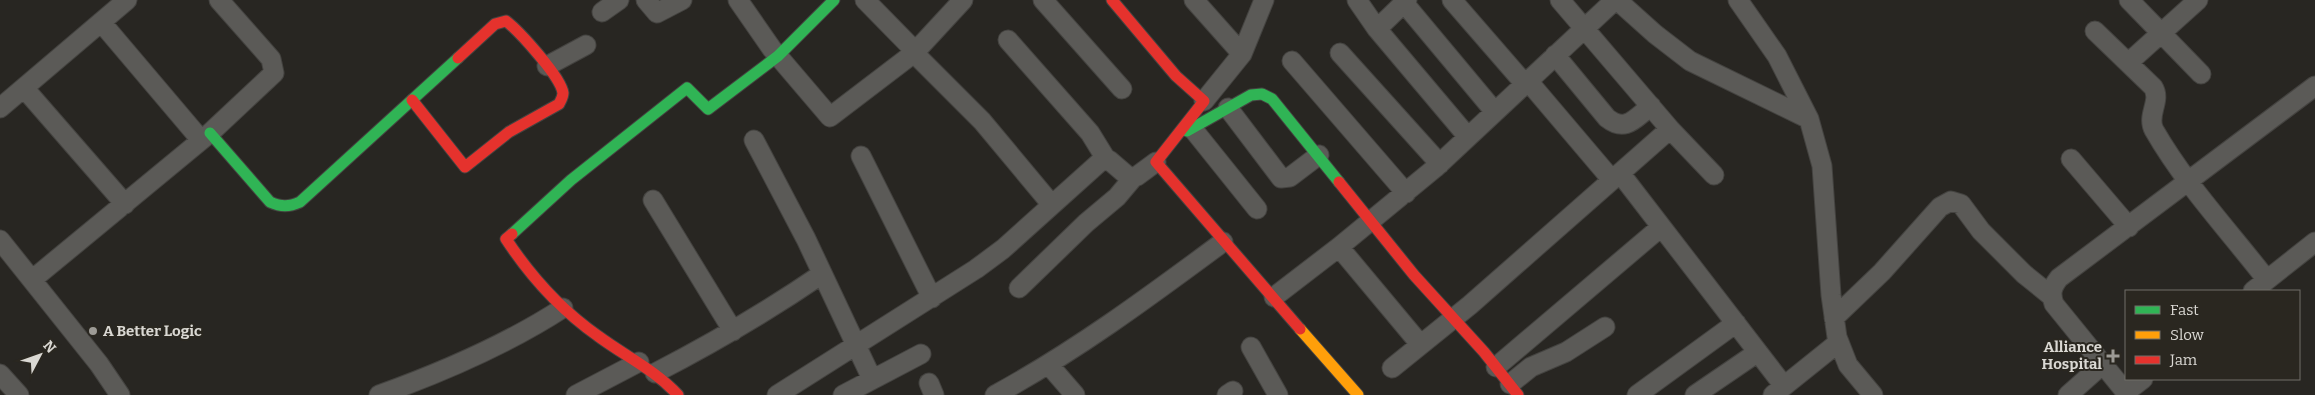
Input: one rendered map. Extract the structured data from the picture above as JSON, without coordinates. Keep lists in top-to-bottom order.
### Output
{
  "places": {
    "other": ["A Better Logic"],
    "health": ["Alliance Hospital"]
  },
  "legend": ["Fast", "Slow", "Jam"],
  "north": "top right"
}
